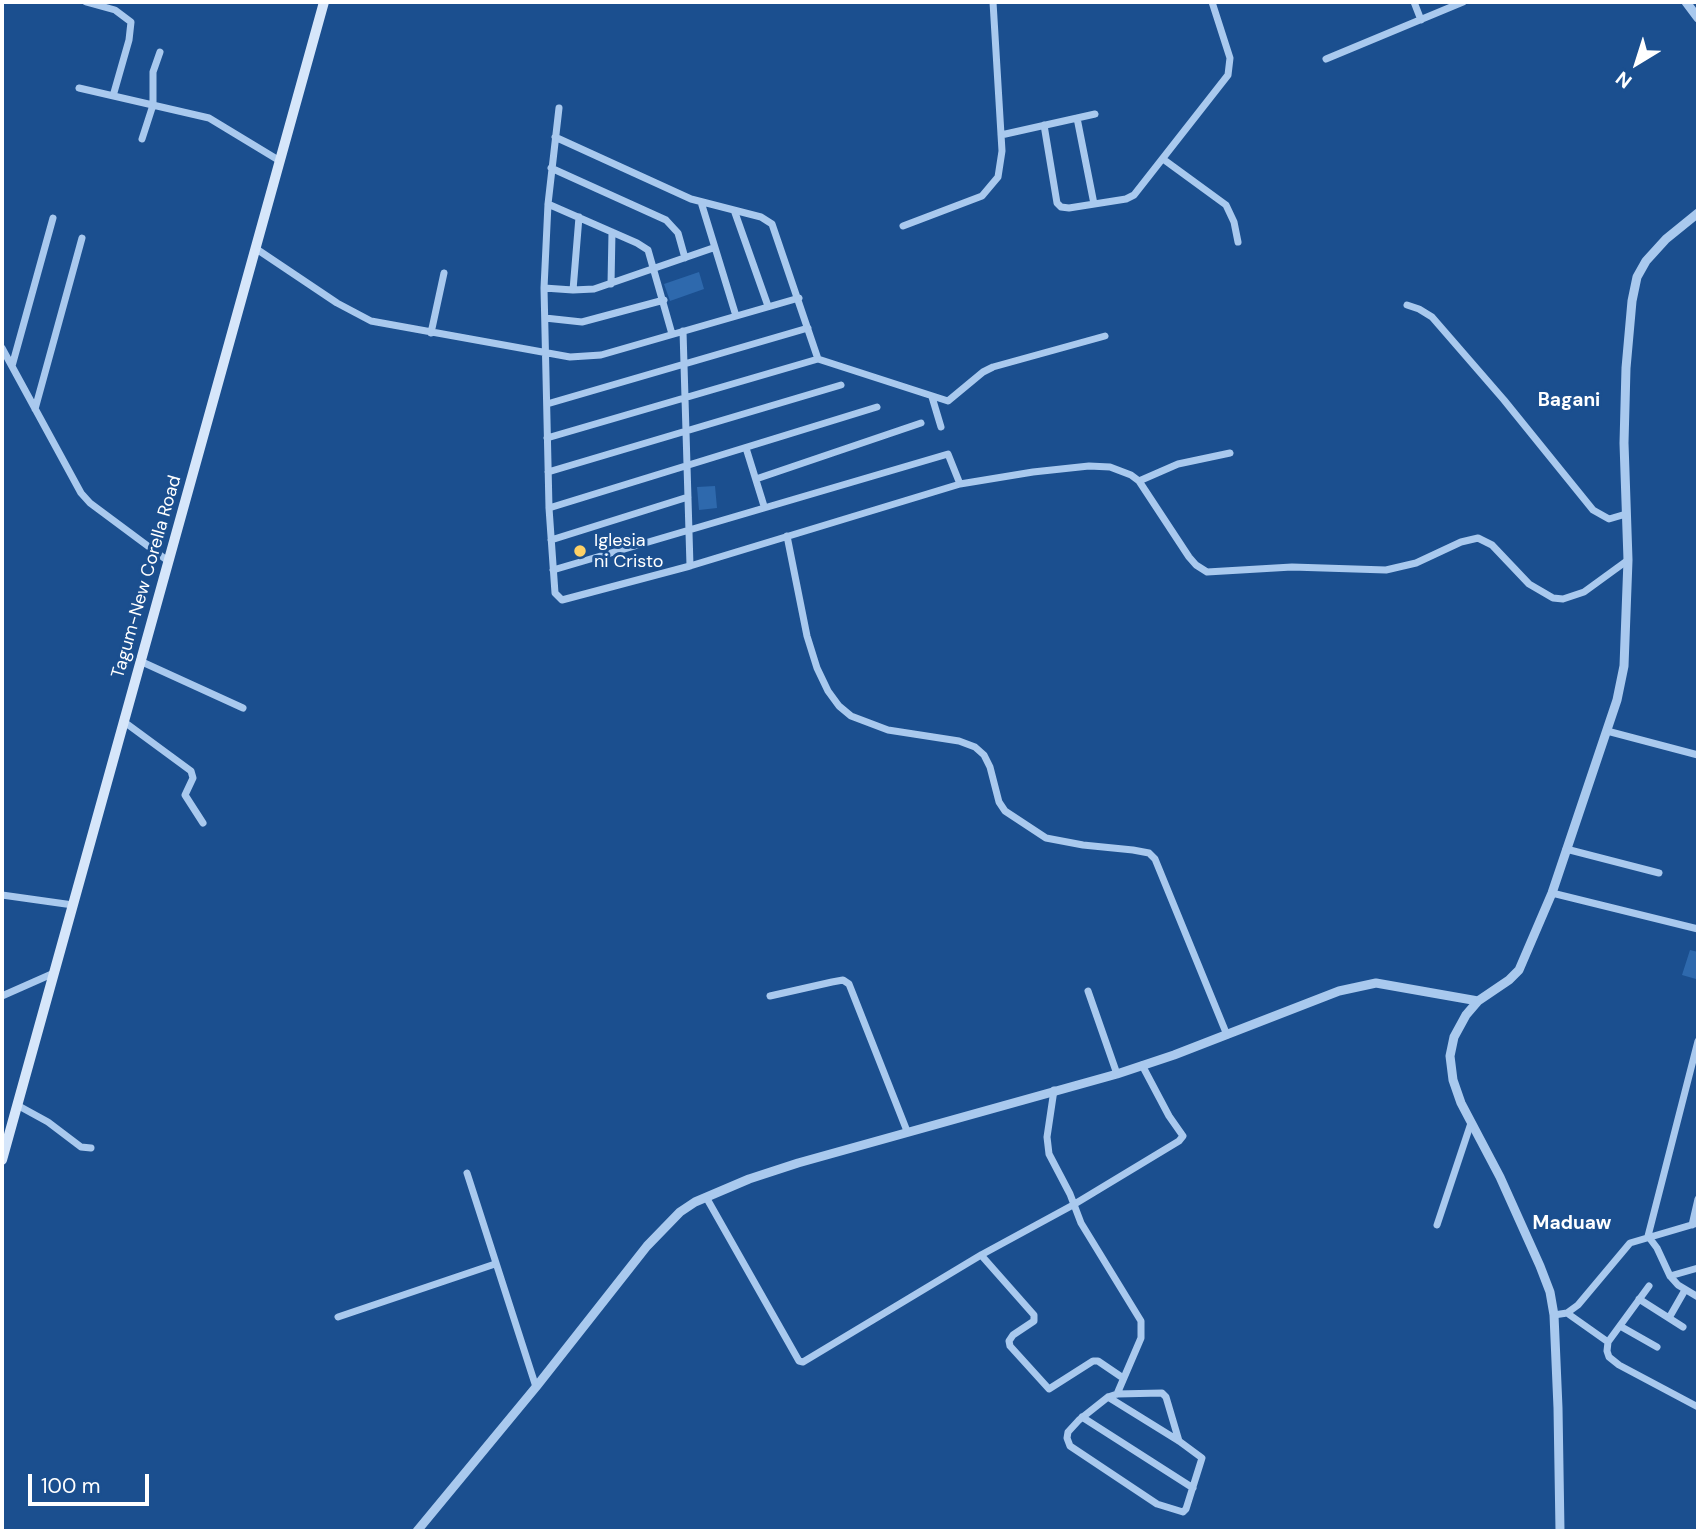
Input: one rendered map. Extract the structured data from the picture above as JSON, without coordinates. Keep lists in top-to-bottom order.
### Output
{
  "streets": {
    "main road": ["Tagum-New Corella Road"]
  },
  "districts": ["Bagani", "Maduaw"],
  "places": ["Iglesia ni Cristo"],
  "scale_bar": "100 m",
  "north": "bottom left"
}
